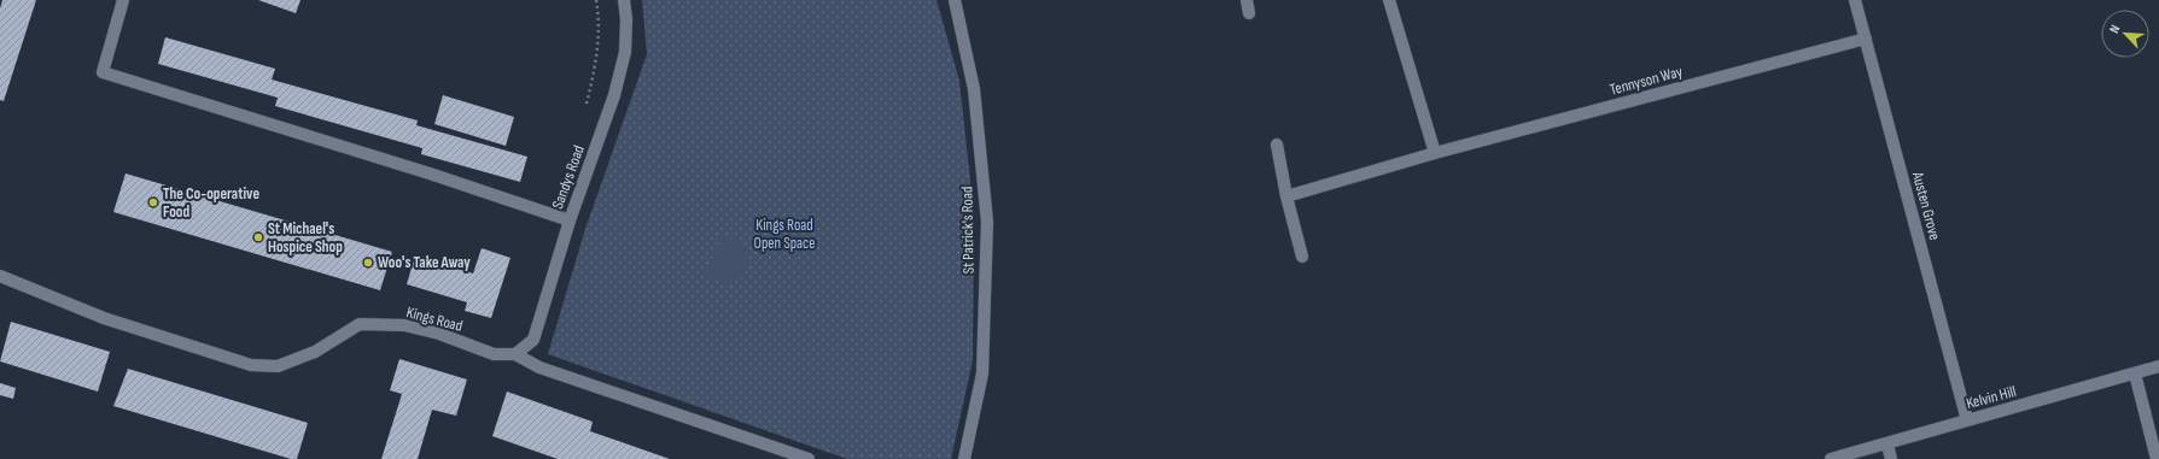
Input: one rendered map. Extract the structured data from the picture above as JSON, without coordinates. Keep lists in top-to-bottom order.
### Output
{
  "streets": {
    "street": [
      "Tennyson Way",
      "Sandys Road",
      "Austen Grove",
      "St Patrick's Road",
      "Kings Road",
      "Kelvin Hill"
    ]
  },
  "crossings": [
    ["Tennyson Way", "Austen Grove"],
    ["Sandys Road", "Kings Road"],
    ["Austen Grove", "Kelvin Hill"]
  ],
  "parks": ["Kings Road Open Space"],
  "places": ["The Co-operative Food", "St Michael's Hospice Shop", "Woo's Take Away"],
  "north": "top left"
}
